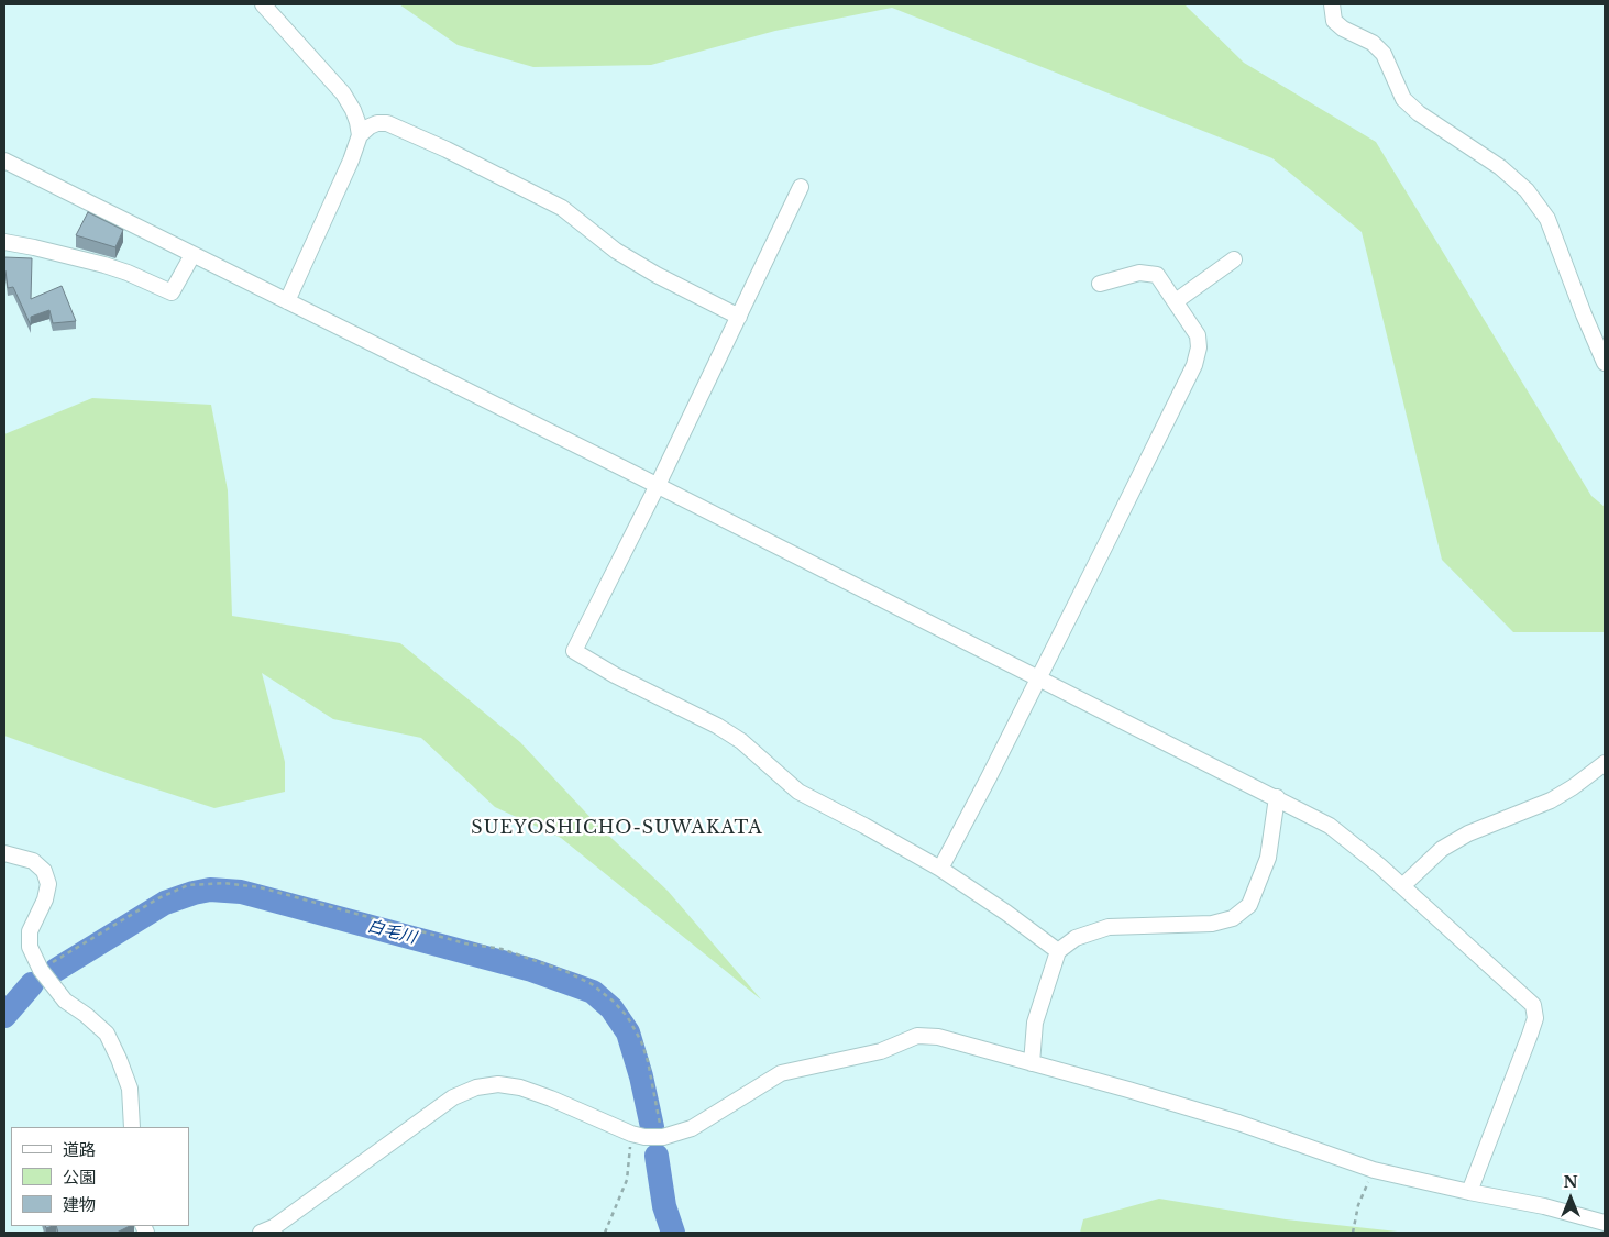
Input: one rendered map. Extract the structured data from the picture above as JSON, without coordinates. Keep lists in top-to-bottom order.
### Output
{
  "districts": ["SUEYOSHICHO-SUWAKATA"],
  "water": ["白毛川"],
  "legend": ["道路", "公園", "建物"],
  "north": "top"
}
